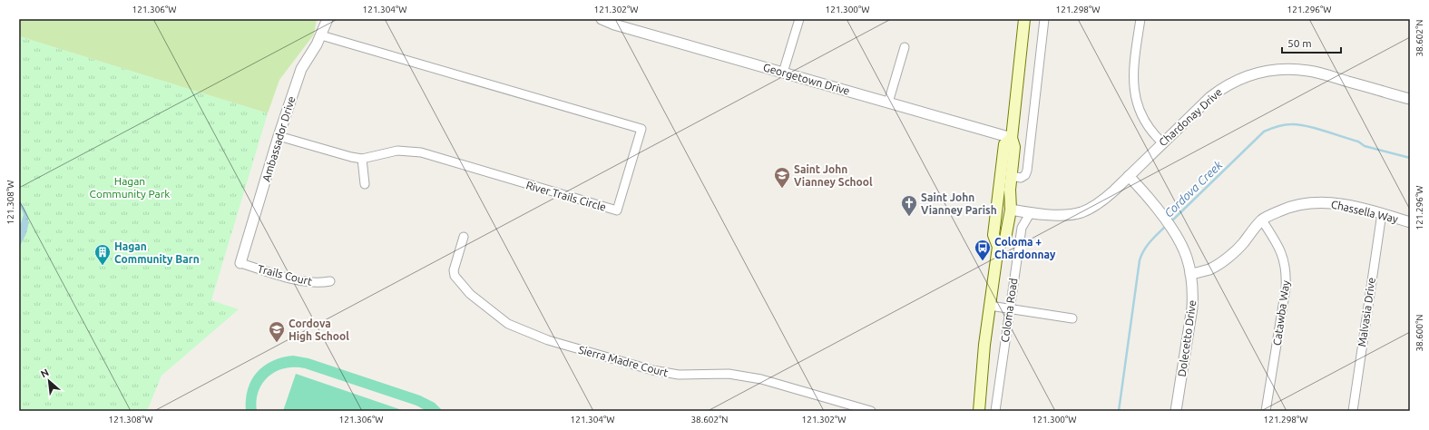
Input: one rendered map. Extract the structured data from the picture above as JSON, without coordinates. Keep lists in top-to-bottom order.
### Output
{
  "streets": {
    "main road": ["Coloma Road"],
    "street": [
      "Georgetown Drive",
      "Chardonay Drive",
      "Ambassador Drive",
      "River Trails Circle",
      "Chassella Way",
      "Trails Court",
      "Malvasia Drive",
      "Catawba Way",
      "Dolecetto Drive",
      "Sierra Madre Court"
    ]
  },
  "crossings": [
    ["Georgetown Drive", "Coloma Road"],
    ["Chardonay Drive", "Coloma Road"],
    ["Chardonay Drive", "Dolecetto Drive"],
    ["Ambassador Drive", "River Trails Circle"],
    ["Ambassador Drive", "Trails Court"],
    ["Chassella Way", "Malvasia Drive"],
    ["Chassella Way", "Catawba Way"],
    ["Chassella Way", "Dolecetto Drive"]
  ],
  "water": ["Cordova Creek"],
  "parks": ["Hagan Community Park"],
  "places": {
    "school or university": ["Saint John Vianney School", "Cordova High School"],
    "church": ["Saint John Vianney Parish"],
    "bus stop": ["Coloma + Chardonnay"],
    "building": ["Hagan Community Barn"]
  },
  "scale_bar": "50 m",
  "north": "top left",
  "coordinates": [
    "121.306°W",
    "121.304°W",
    "121.302°W",
    "121.300°W",
    "121.298°W",
    "121.296°W",
    "38.602°N",
    "121.308°W",
    "38.600°N"
  ]
}
